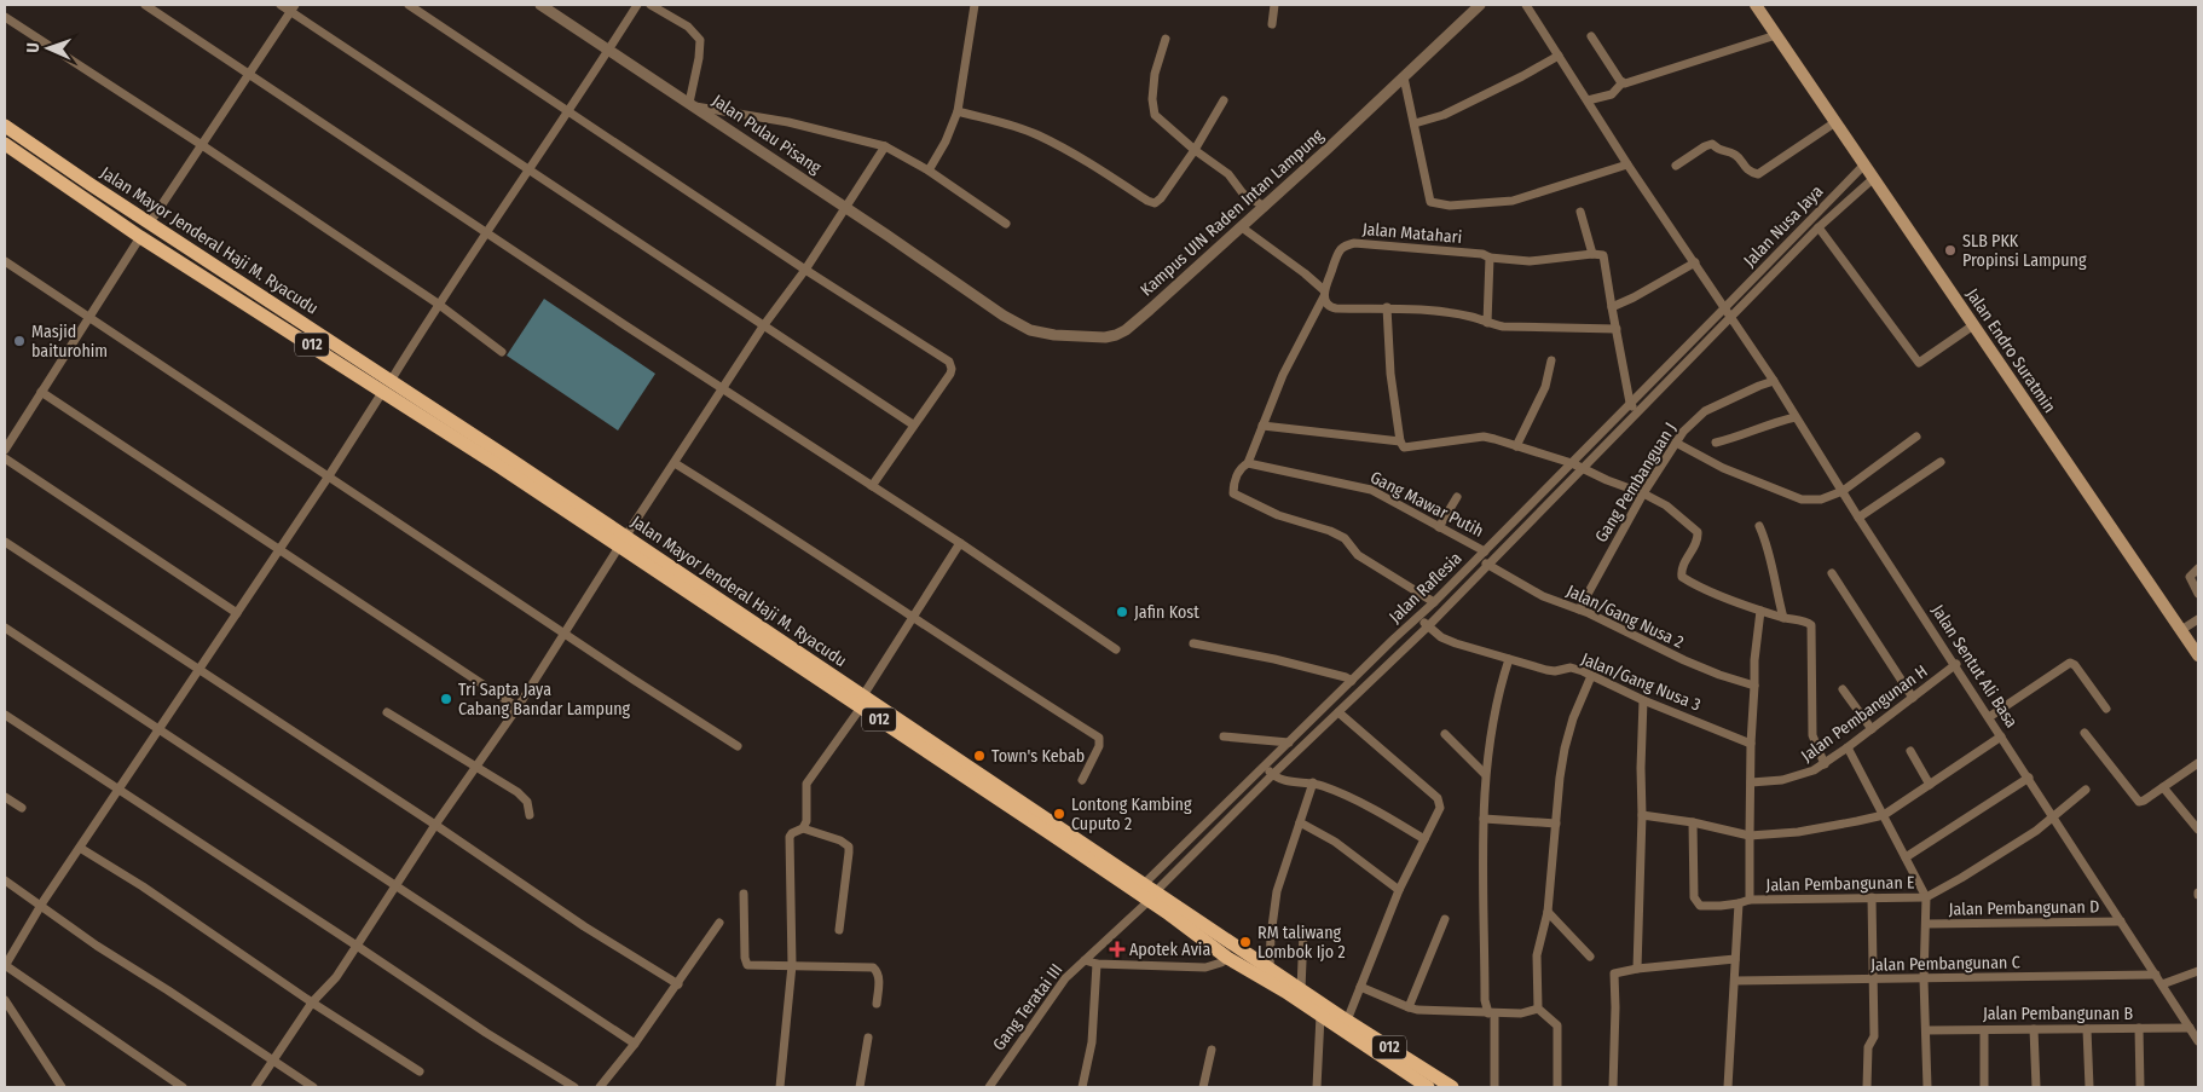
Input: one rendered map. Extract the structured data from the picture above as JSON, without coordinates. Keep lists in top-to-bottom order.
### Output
{
  "streets": {
    "main road": ["Jalan Mayor Jenderal Haji M. Ryacudu", "012", "Jalan Endro Suratmin"],
    "street": [
      "Jalan Pulau Pisang",
      "Kampus UIN Raden Intan Lampung",
      "Jalan Nusa Jaya",
      "Jalan Matahari",
      "Gang Pembanguan J",
      "Gang Mawar Putih",
      "Jalan Raflesia",
      "Jalan/Gang Nusa 2",
      "Jalan Sentut Ali Basa",
      "Jalan/Gang Nusa 3",
      "Jalan Pembangunan H",
      "Jalan Pembangunan E",
      "Jalan Pembangunan D",
      "Jalan Pembangunan C",
      "Gang Teratai III",
      "Jalan Pembangunan B"
    ]
  },
  "crossings": [
    ["Jalan Pulau Pisang", "Kampus UIN Raden Intan Lampung"],
    ["Jalan Nusa Jaya", "Jalan Endro Suratmin"],
    ["Jalan Nusa Jaya", "Jalan Raflesia"],
    ["Jalan Nusa Jaya", "Jalan Sentut Ali Basa"],
    ["Jalan Matahari", "Gang Mawar Putih"],
    ["Jalan Matahari", "Jalan Raflesia"],
    ["Jalan Mayor Jenderal Haji M. Ryacudu", "Jalan Raflesia"],
    ["Jalan Mayor Jenderal Haji M. Ryacudu", "Gang Teratai III"],
    ["Gang Pembanguan J", "Jalan/Gang Nusa 2"],
    ["Gang Pembanguan J", "Jalan Sentut Ali Basa"],
    ["Gang Mawar Putih", "Jalan Raflesia"],
    ["Jalan Raflesia", "Jalan/Gang Nusa 2"],
    ["Jalan Raflesia", "Jalan Sentut Ali Basa"],
    ["Jalan Raflesia", "Jalan/Gang Nusa 3"],
    ["Jalan Raflesia", "Gang Teratai III"],
    ["Jalan Sentut Ali Basa", "Jalan Pembangunan H"],
    ["Jalan Sentut Ali Basa", "Jalan Pembangunan E"],
    ["Jalan Sentut Ali Basa", "Jalan Pembangunan D"],
    ["Jalan Sentut Ali Basa", "Jalan Pembangunan C"],
    ["Jalan Sentut Ali Basa", "Jalan Pembangunan B"]
  ],
  "places": {
    "other": [
      "SLB PKK Propinsi Lampung",
      "Masjid baiturohim",
      "Jafin Kost",
      "Tri Sapta Jaya Cabang Bandar Lampung",
      "Town's Kebab",
      "Lontong Kambing Cuputo 2",
      "RM taliwang Lombok Ijo 2"
    ],
    "health": ["Apotek Avia"]
  },
  "north": "left"
}
